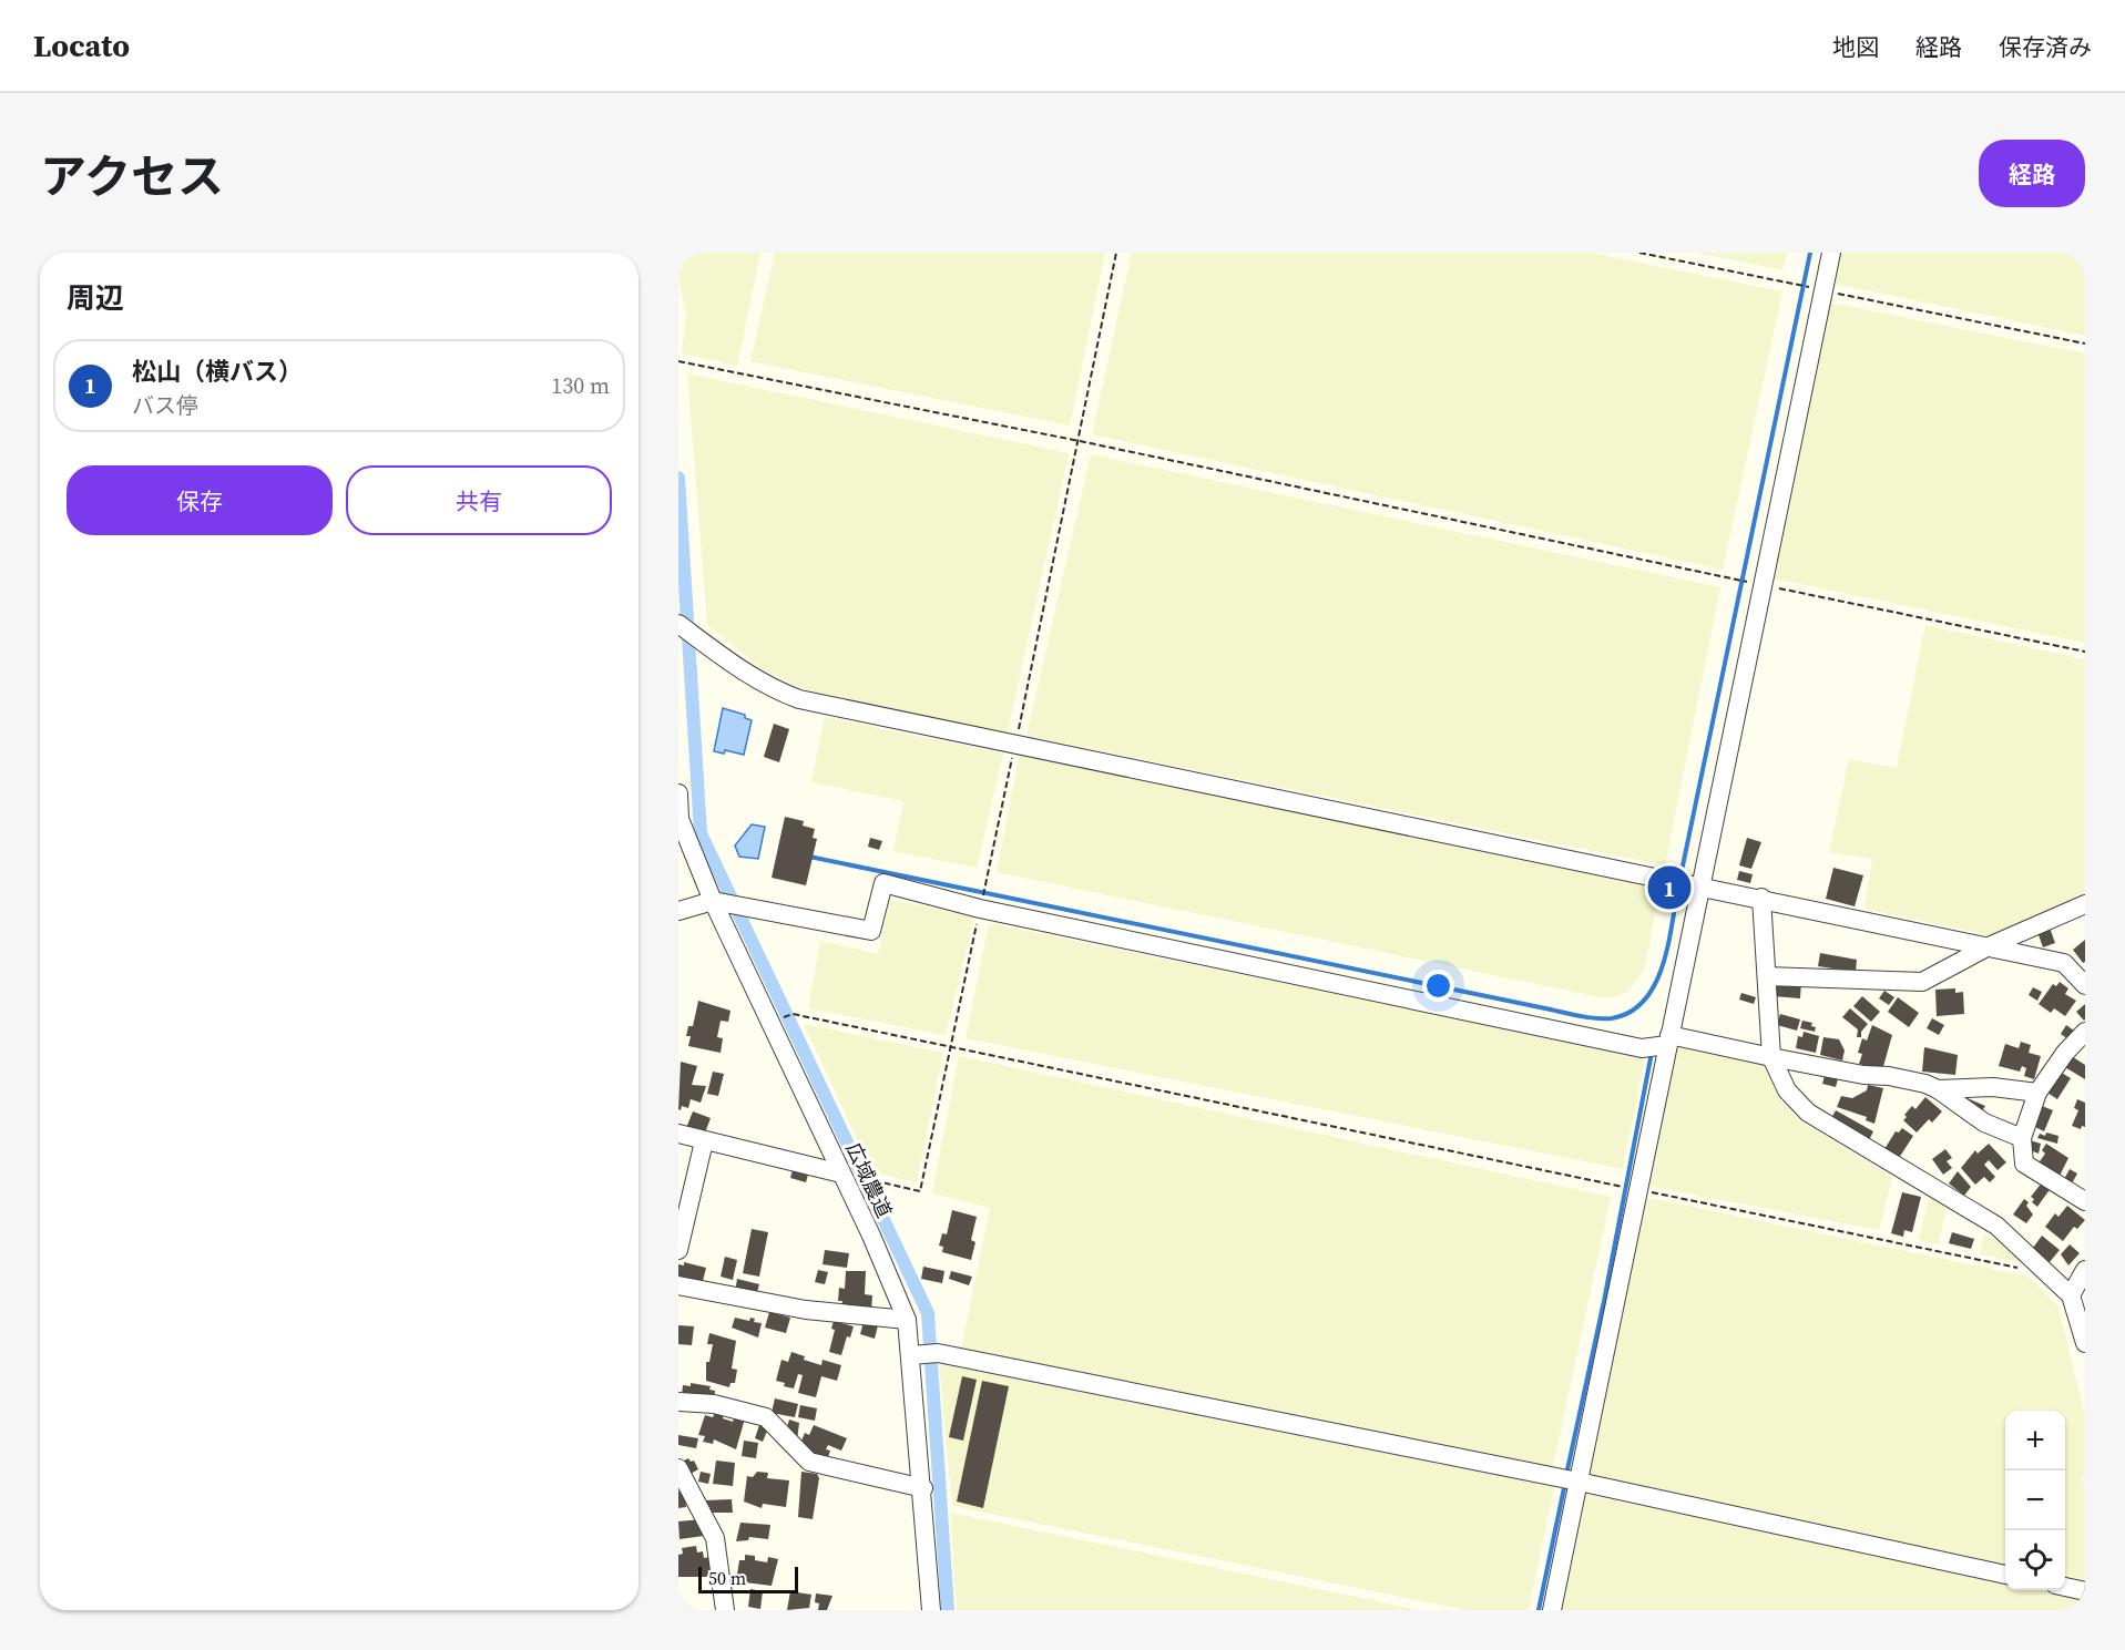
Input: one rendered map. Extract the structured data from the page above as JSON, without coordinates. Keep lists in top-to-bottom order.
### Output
{
  "streets": {
    "street": ["広域農道"]
  },
  "scale_bar": "50 m",
  "page": {
    "header": "Locato",
    "nav": ["地図", "経路", "保存済み"],
    "title": "アクセス",
    "buttons": [
      "経路",
      ["保存", "共有"]
    ],
    "heading": "周辺",
    "list": [
      {
        "mark": "1",
        "name": "松山（横バス）",
        "note": "バス停",
        "value": "130 m"
      }
    ],
    "pins": "1",
    "map_buttons": ["+", "−"],
    "scale": "50 m"
  }
}
